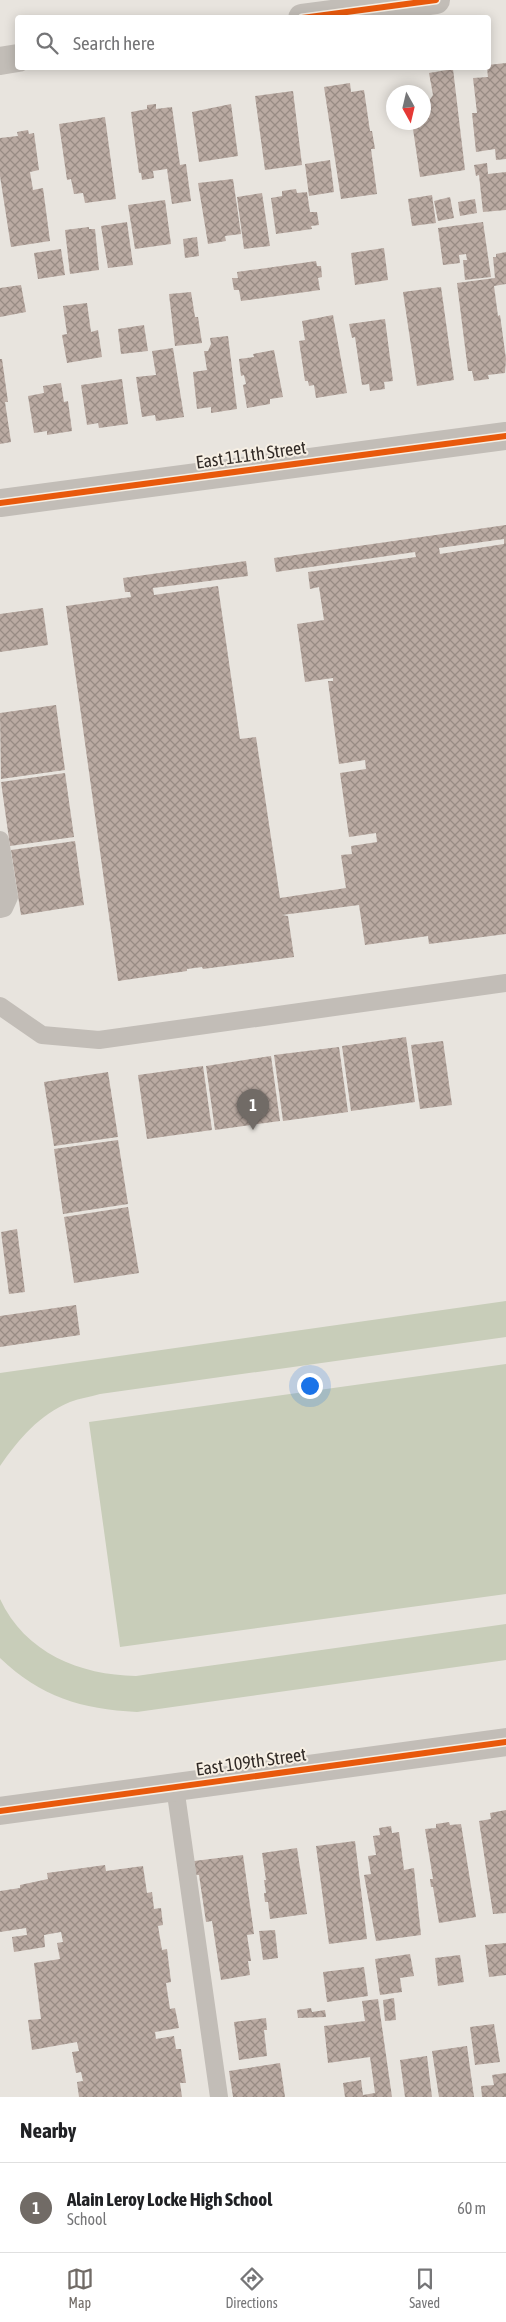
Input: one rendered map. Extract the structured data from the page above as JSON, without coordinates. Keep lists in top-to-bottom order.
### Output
{
  "streets": {
    "street": ["East 111th Street", "East 109th Street"]
  },
  "north": "bottom",
  "page": {
    "search": "Search here",
    "pins": "1",
    "heading": "Nearby",
    "list": [
      {
        "mark": "1",
        "name": "Alain Leroy Locke High School",
        "note": "School",
        "value": "60 m"
      }
    ],
    "nav": ["Map", "Directions", "Saved"]
  }
}
